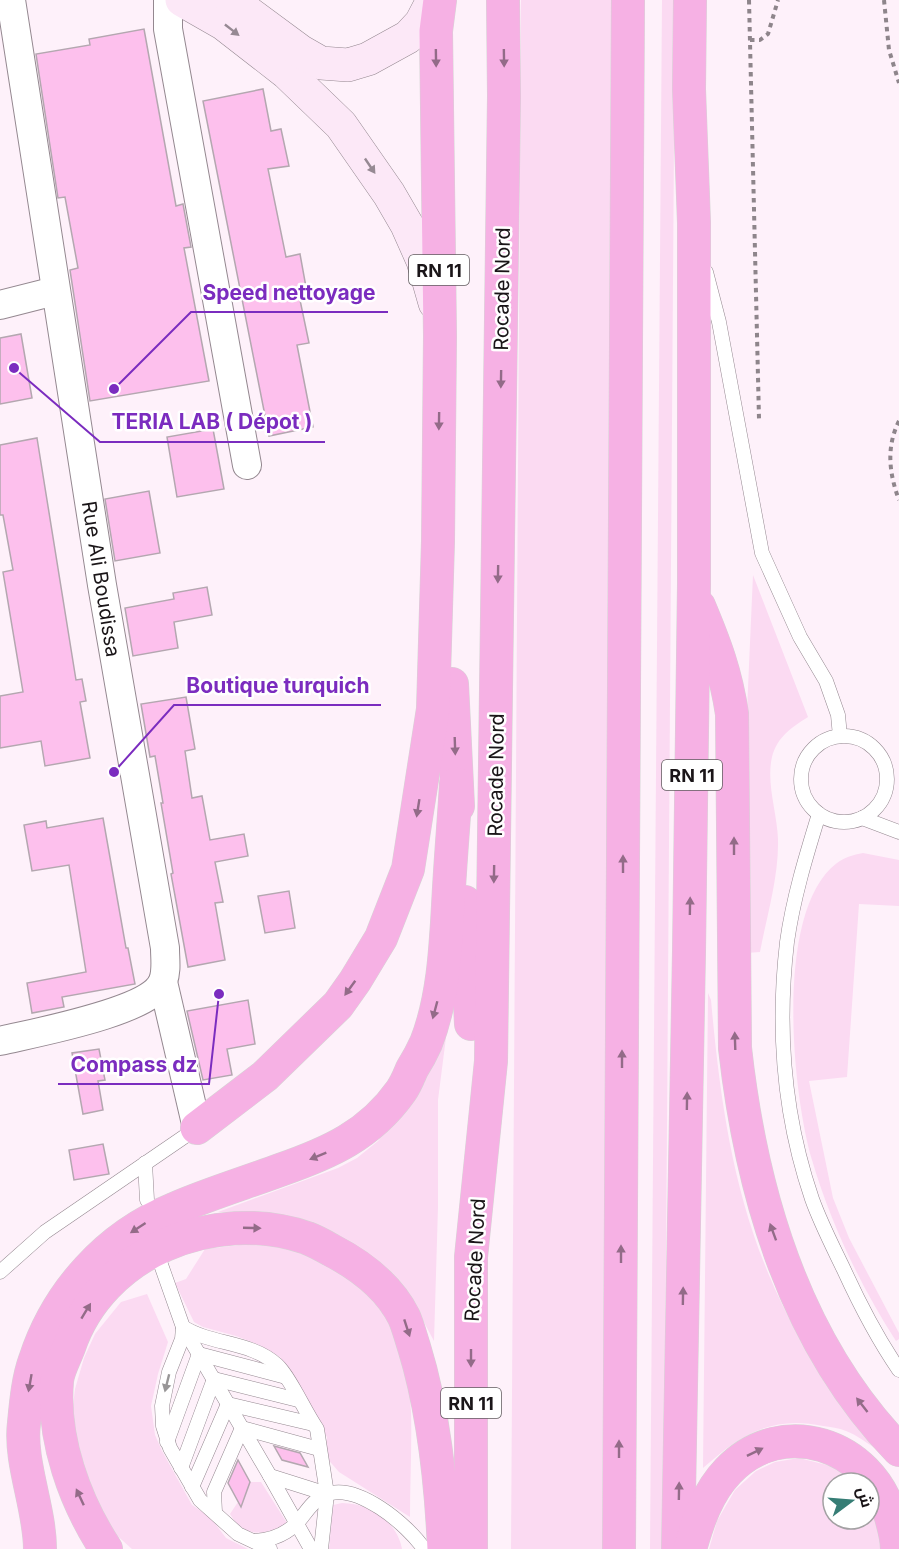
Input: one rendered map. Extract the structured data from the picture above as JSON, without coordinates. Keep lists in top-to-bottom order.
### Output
{
  "streets": {
    "highway": ["RN 11", "Rocade Nord"],
    "street": ["Rue Ali Boudissa"]
  },
  "crossings": [
    ["RN 11", "Rocade Nord"]
  ],
  "places": [
    "TERIA LAB ( Dépot )",
    "Speed nettoyage",
    "Boutique turquich",
    "Compass dz"
  ],
  "north": "right"
}
